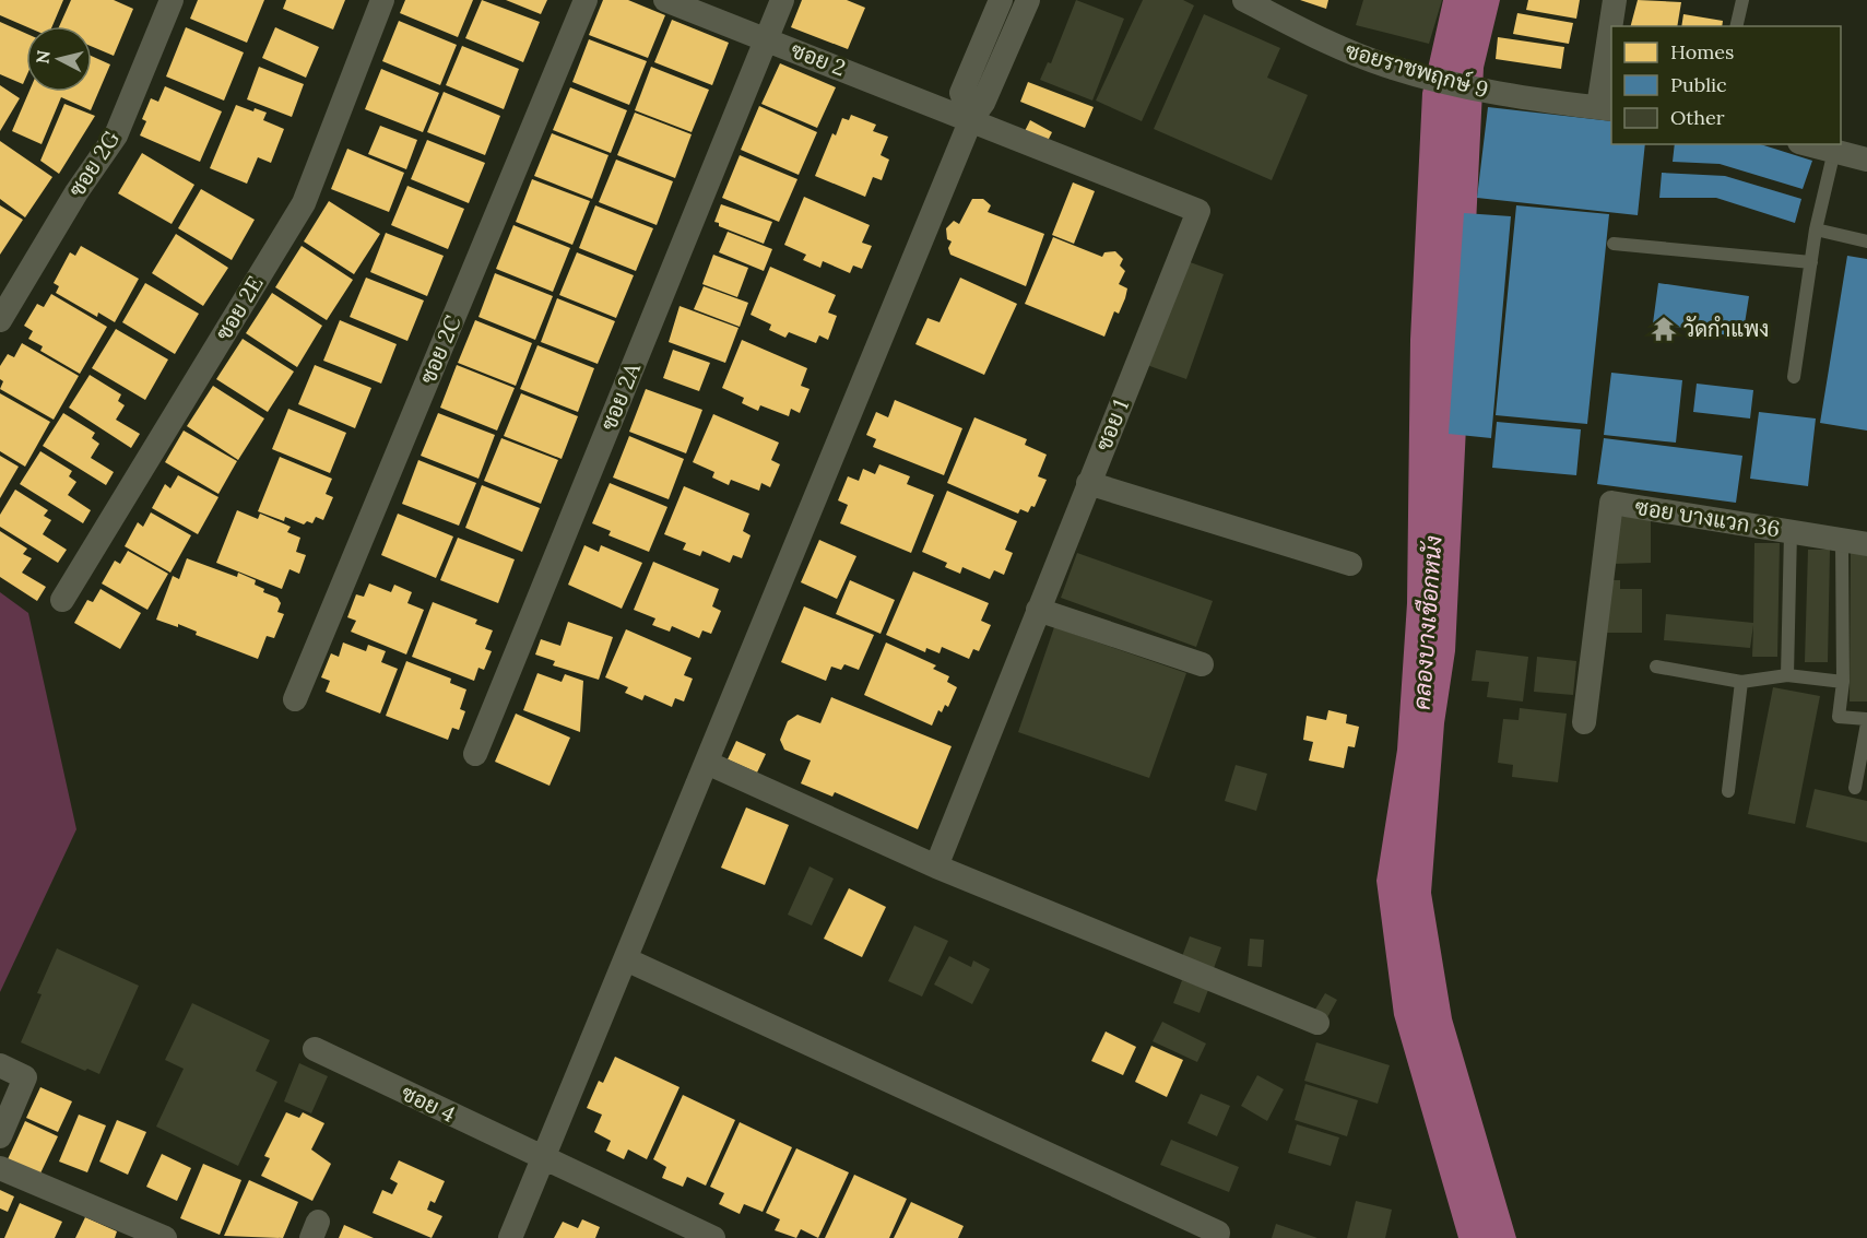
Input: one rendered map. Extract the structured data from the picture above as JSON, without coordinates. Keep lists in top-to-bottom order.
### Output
{
  "streets": {
    "street": [
      "ซอย 2",
      "ซอยราชพฤกษ์ 9",
      "ซอย 2G",
      "ซอย 2E",
      "ซอย 2C",
      "ซอย 2A",
      "ซอย 1",
      "ซอย บางแวก 36",
      "ซอย 4"
    ]
  },
  "crossings": [
    ["ซอย 2", "ซอย 2A"],
    ["ซอย 2", "ซอย 1"]
  ],
  "water": ["คลองบางเชือกหนัง"],
  "places": {
    "temple": ["วัดกำแพง"]
  },
  "legend": ["Homes", "Public", "Other"],
  "north": "left"
}
